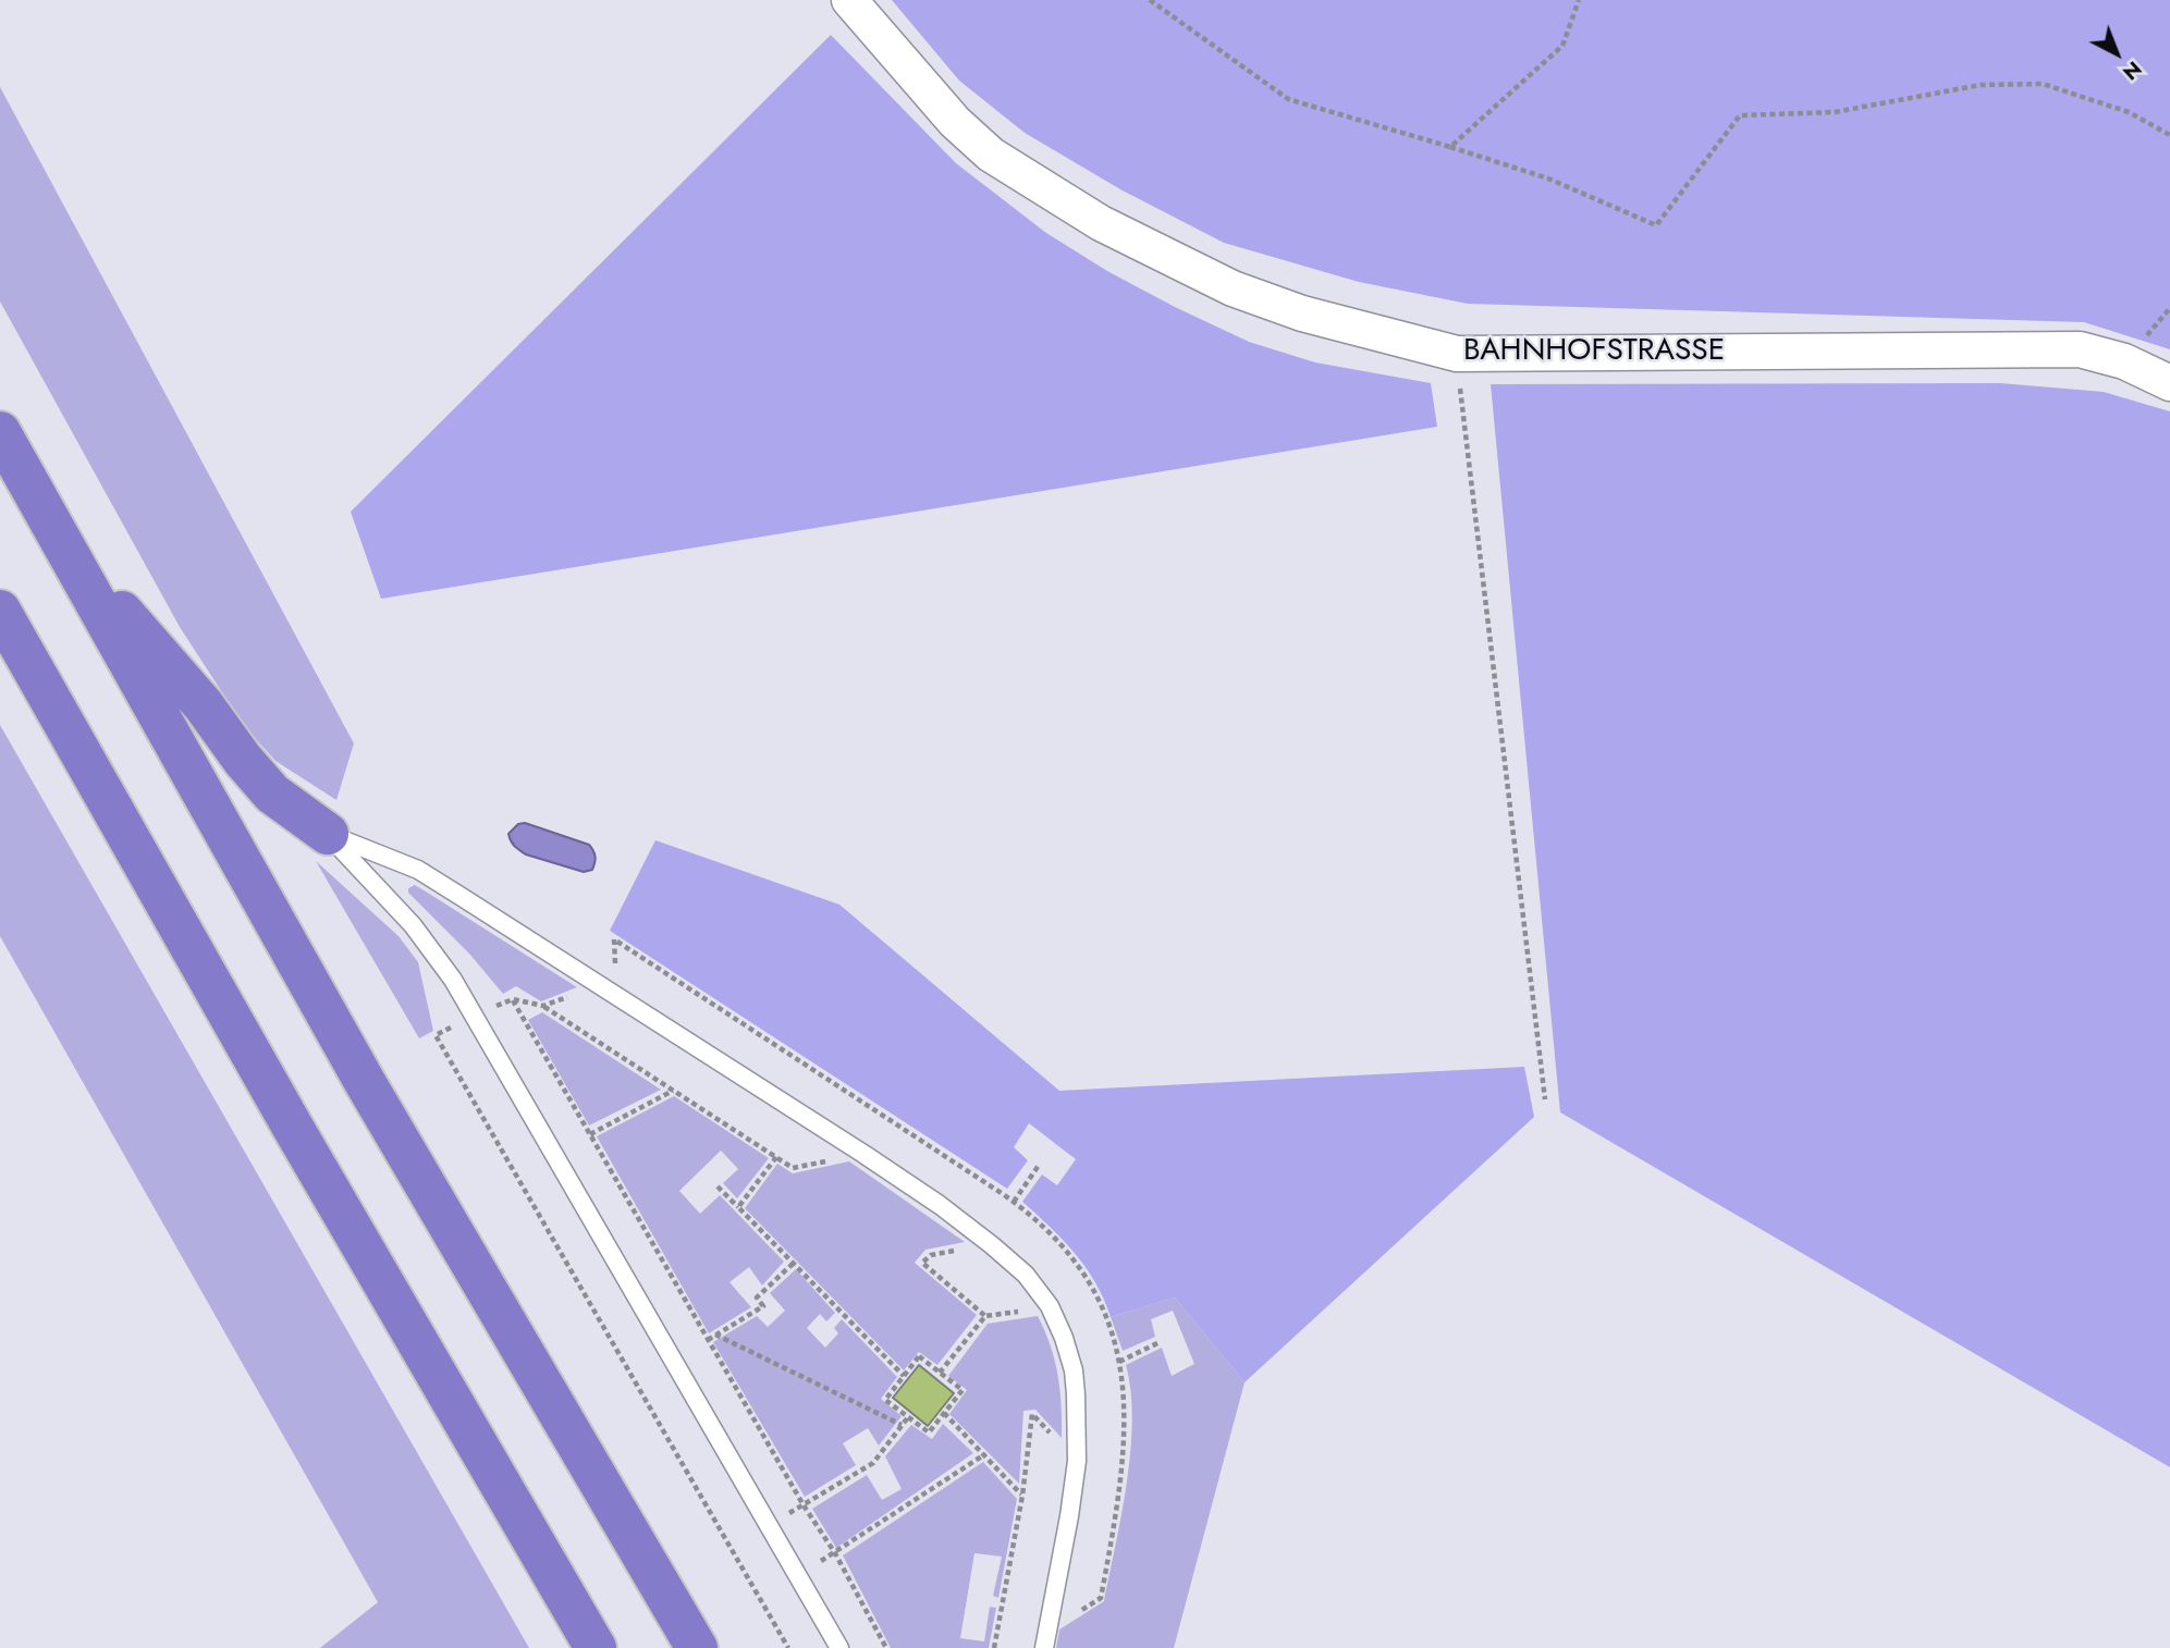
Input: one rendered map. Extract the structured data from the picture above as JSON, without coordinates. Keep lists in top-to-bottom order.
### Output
{
  "streets": {
    "street": ["BAHNHOFSTRASSE"]
  },
  "north": "bottom right"
}
